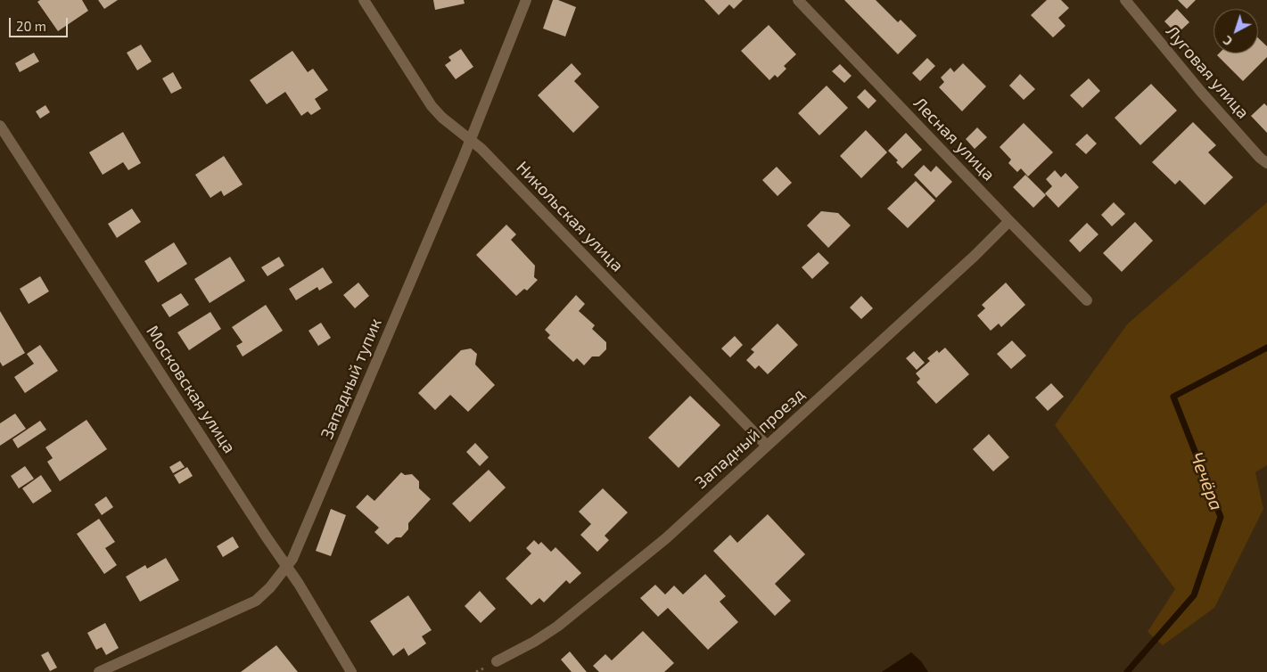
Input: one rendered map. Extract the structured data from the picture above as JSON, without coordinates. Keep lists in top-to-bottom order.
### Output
{
  "streets": {
    "street": [
      "Луговая улица",
      "Лесная улица",
      "Никольская улица",
      "Западный тупик",
      "Московская улица",
      "Западный проезд"
    ]
  },
  "crossings": [
    ["Лесная улица", "Западный проезд"],
    ["Никольская улица", "Западный тупик"],
    ["Никольская улица", "Западный проезд"],
    ["Западный тупик", "Московская улица"]
  ],
  "water": ["Чечёра"],
  "scale_bar": "20 m",
  "north": "bottom left"
}
